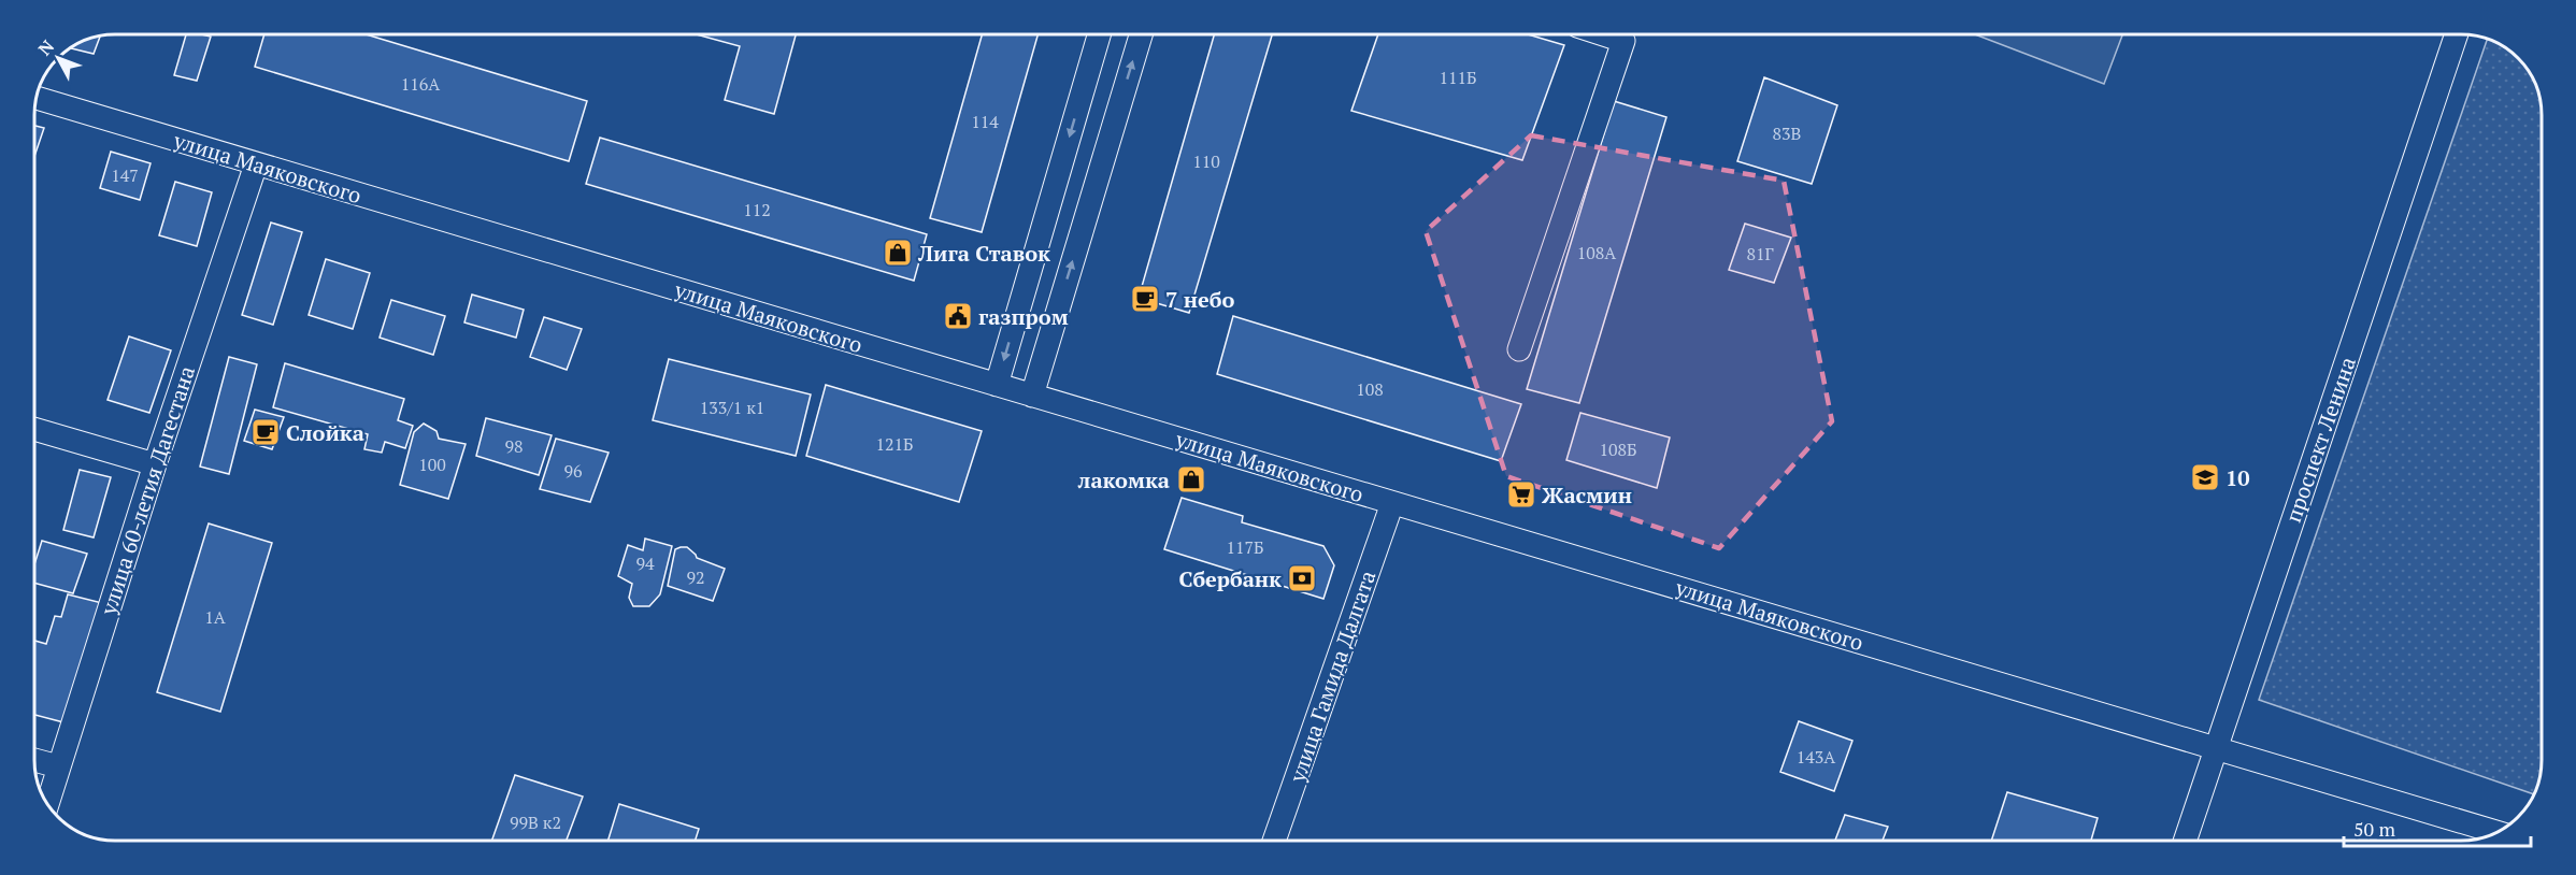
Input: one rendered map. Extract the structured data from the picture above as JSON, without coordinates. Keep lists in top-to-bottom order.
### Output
{
  "streets": {
    "street": [
      "улица Маяковского",
      "проспект Ленина",
      "улица 60-летия Дагестана",
      "улица Гамида Далгата"
    ]
  },
  "crossings": [
    ["улица Маяковского", "проспект Ленина"],
    ["улица Маяковского", "улица 60-летия Дагестана"],
    ["улица Маяковского", "улица Гамида Далгата"]
  ],
  "places": {
    "shop": ["Лига Ставок", "лакомка"],
    "cafe": ["7 небо", "Слойка"],
    "public building": ["газпром"],
    "school or university": ["10"],
    "supermarket": ["Жасмин"],
    "bank": ["Сбербанк"]
  },
  "house_numbers": [
    "111Б",
    "116А",
    "114",
    "83В",
    "110",
    "147",
    "112",
    "108А",
    "81Г",
    "108",
    "133/1 к1",
    "121Б",
    "98",
    "108Б",
    "100",
    "96",
    "117Б",
    "94",
    "92",
    "1А",
    "143А",
    "99В к2"
  ],
  "scale_bar": "50 m",
  "north": "top left"
}
